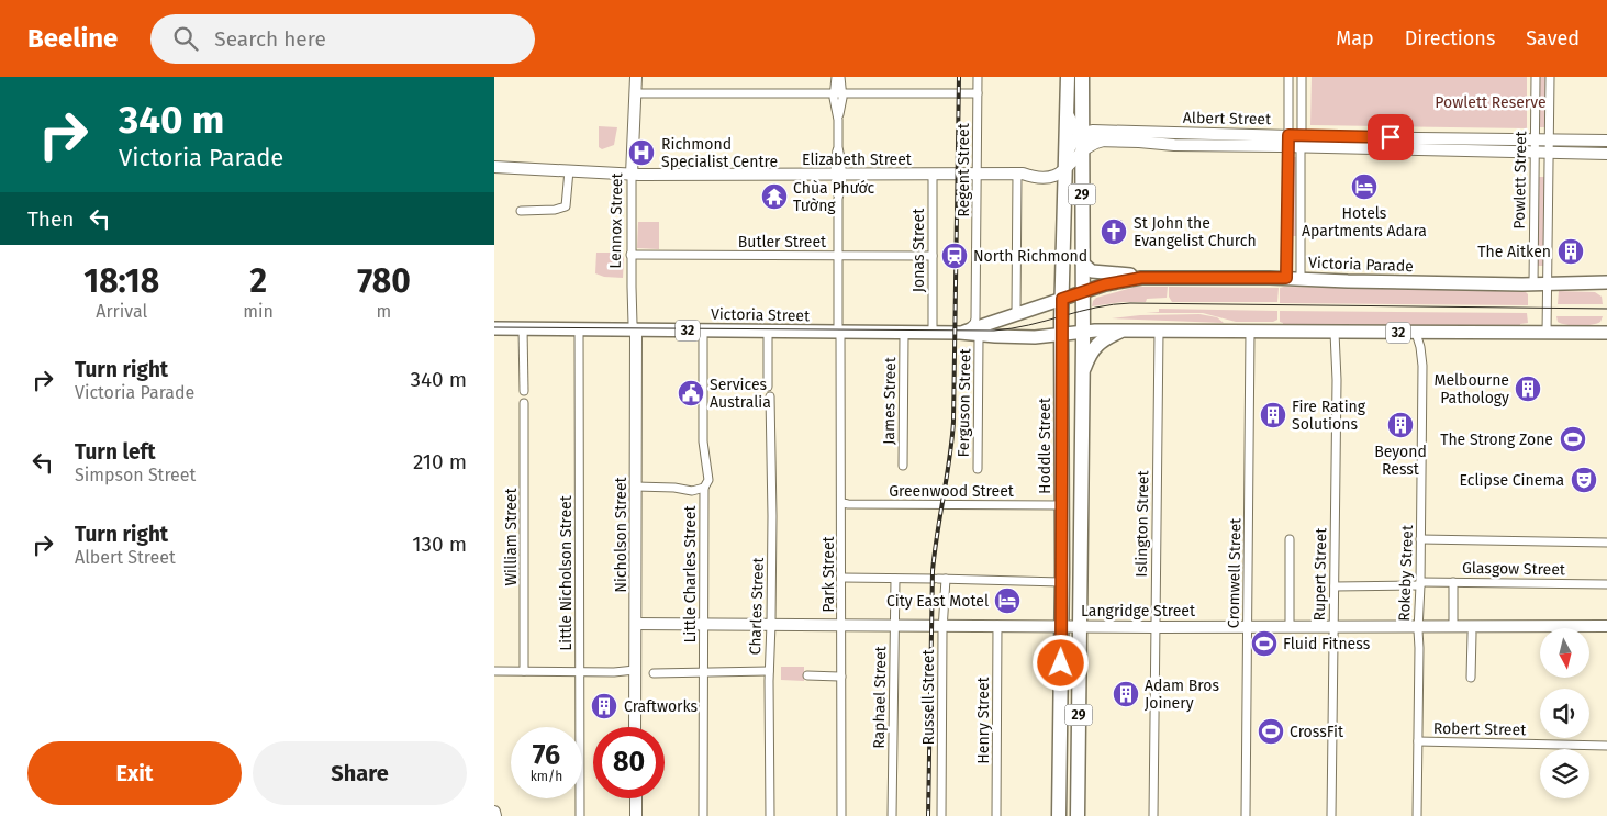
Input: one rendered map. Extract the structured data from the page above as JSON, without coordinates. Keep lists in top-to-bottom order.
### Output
{
  "streets": {
    "highway": ["29", "Hoddle Street"],
    "main road": ["Victoria Parade", "Victoria Street", "32"],
    "street": [
      "Albert Street",
      "Elizabeth Street",
      "Regent Street",
      "Powlett Street",
      "Lennox Street",
      "Butler Street",
      "Jonas Street",
      "James Street",
      "Ferguson Street",
      "Greenwood Street",
      "Islington Street",
      "Nicholson Street",
      "William Street",
      "Glasgow Street",
      "Little Nicholson Street",
      "Cromwell Street",
      "Rokeby Street",
      "Little Charles Street",
      "Park Street",
      "Rupert Street",
      "Charles Street",
      "Langridge Street",
      "Raphael Street",
      "Russell Street",
      "Henry Street",
      "Robert Street"
    ]
  },
  "crossings": [
    ["Albert Street", "Powlett Street"],
    ["Albert Street", "29"],
    ["Elizabeth Street", "Regent Street"],
    ["Elizabeth Street", "Lennox Street"],
    ["Elizabeth Street", "Jonas Street"],
    ["Elizabeth Street", "Hoddle Street"],
    ["Elizabeth Street", "Park Street"],
    ["Regent Street", "Victoria Street"],
    ["Regent Street", "32"],
    ["Powlett Street", "Victoria Parade"],
    ["Powlett Street", "32"],
    ["29", "Victoria Parade"],
    ["29", "Victoria Street"],
    ["29", "32"],
    ["29", "Langridge Street"],
    ["Lennox Street", "Butler Street"],
    ["Lennox Street", "Victoria Street"],
    ["Lennox Street", "32"],
    ["Lennox Street", "Nicholson Street"],
    ["Butler Street", "Jonas Street"],
    ["Butler Street", "Park Street"],
    ["Jonas Street", "32"],
    ["Victoria Parade", "Victoria Street"],
    ["Victoria Street", "32"],
    ["Victoria Street", "Hoddle Street"],
    ["Victoria Street", "Nicholson Street"],
    ["Victoria Street", "Little Nicholson Street"],
    ["Victoria Street", "Park Street"],
    ["32", "James Street"],
    ["32", "Ferguson Street"],
    ["32", "Islington Street"],
    ["32", "Nicholson Street"],
    ["32", "Cromwell Street"],
    ["32", "Rokeby Street"],
    ["32", "Little Charles Street"],
    ["32", "Rupert Street"],
    ["Hoddle Street", "Greenwood Street"],
    ["Hoddle Street", "Langridge Street"],
    ["Greenwood Street", "Park Street"],
    ["Islington Street", "Langridge Street"],
    ["Nicholson Street", "Langridge Street"],
    ["Glasgow Street", "Rokeby Street"],
    ["Glasgow Street", "Rupert Street"],
    ["Cromwell Street", "Langridge Street"],
    ["Rokeby Street", "Langridge Street"],
    ["Rokeby Street", "Robert Street"],
    ["Little Charles Street", "Langridge Street"],
    ["Park Street", "Langridge Street"],
    ["Rupert Street", "Langridge Street"],
    ["Charles Street", "Langridge Street"],
    ["Langridge Street", "Raphael Street"],
    ["Langridge Street", "Russell Street"],
    ["Langridge Street", "Henry Street"]
  ],
  "parks": ["Powlett Reserve"],
  "places": {
    "hospital": ["Richmond Specialist Centre"],
    "hotel": ["Hotels Apartments Adara", "City East Motel"],
    "temple": ["Chùa Phước Tường"],
    "church": ["St John the Evangelist Church"],
    "building": [
      "The Aitken",
      "Melbourne Pathology",
      "Fire Rating Solutions",
      "Beyond Resst",
      "Adam Bros Joinery",
      "Craftworks"
    ],
    "station": ["North Richmond"],
    "public building": ["Services Australia"],
    "sports": ["The Strong Zone", "Fluid Fitness", "CrossFit"],
    "theatre": ["Eclipse Cinema"]
  },
  "north": "bottom",
  "page": {
    "header": "Beeline",
    "search": "Search here",
    "nav": ["Map", "Directions", "Saved"],
    "turn": ["340 m", "Victoria Parade"],
    "then": "Then",
    "eta": [
      "18:18",
      "Arrival",
      "2",
      "min",
      "780",
      "m"
    ],
    "list": [
      {
        "name": "Turn right",
        "note": "Victoria Parade",
        "value": "340 m"
      },
      {
        "name": "Turn left",
        "note": "Simpson Street",
        "value": "210 m"
      },
      {
        "name": "Turn right",
        "note": "Albert Street",
        "value": "130 m"
      }
    ],
    "speed": "76 km/h",
    "limit": "80",
    "buttons": ["Exit", "Share"]
  }
}
